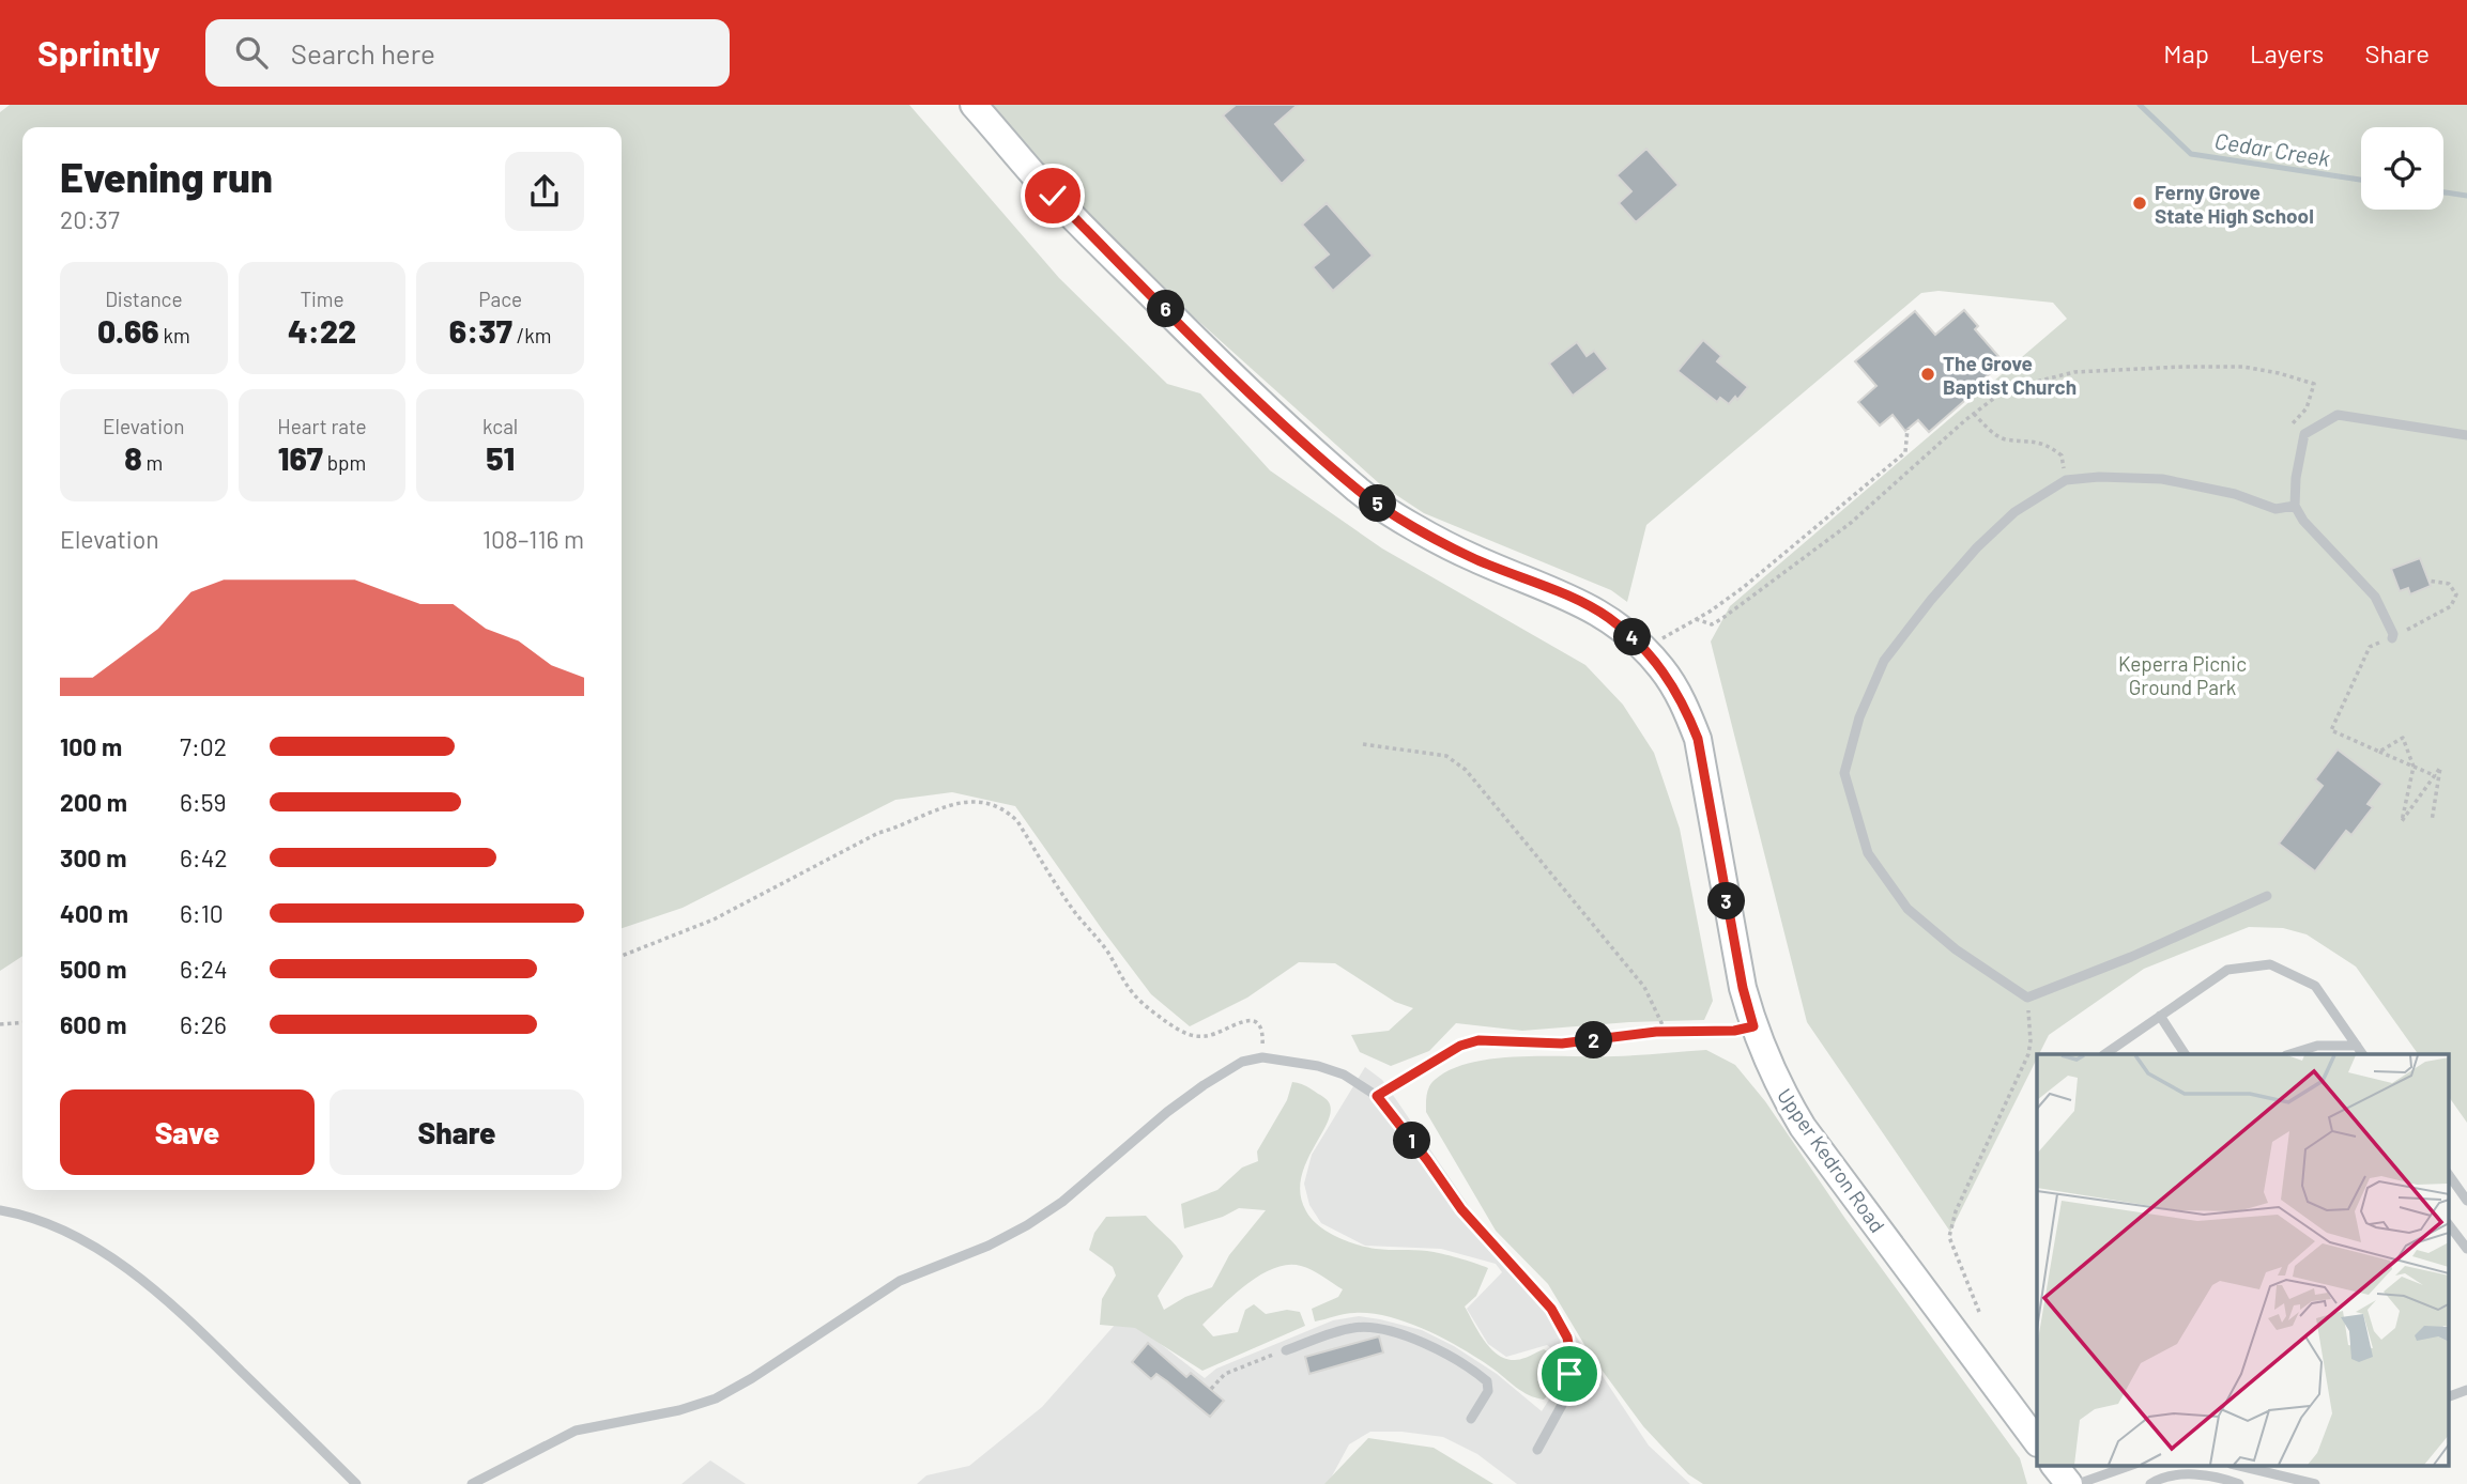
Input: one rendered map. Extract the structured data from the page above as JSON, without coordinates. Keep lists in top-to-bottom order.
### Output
{
  "streets": {
    "main road": ["Upper Kedron Road"]
  },
  "water": ["Cedar Creek"],
  "parks": ["Keperra Picnic Ground Park"],
  "places": ["Ferny Grove State High School", "The Grove Baptist Church"],
  "page": {
    "header": "Sprintly",
    "search": "Search here",
    "nav": ["Map", "Layers", "Share"],
    "heading": ["Evening run", "20:37"],
    "stats": [
      ["Distance", "0.66 km"],
      ["Time", "4:22"],
      ["Pace", "6:37 /km"],
      ["Elevation", "8 m"],
      ["Heart rate", "167 bpm"],
      ["kcal", "51"]
    ],
    "pins": [
      "6",
      "5",
      "4",
      "3",
      "2",
      "1"
    ],
    "chart": ["Elevation", "108–116 m"],
    "list": [
      {
        "name": "100 m",
        "note": "7:02"
      },
      {
        "name": "200 m",
        "note": "6:59"
      },
      {
        "name": "300 m",
        "note": "6:42"
      },
      {
        "name": "400 m",
        "note": "6:10"
      },
      {
        "name": "500 m",
        "note": "6:24"
      },
      {
        "name": "600 m",
        "note": "6:26"
      }
    ],
    "buttons": ["Save", "Share"]
  }
}
